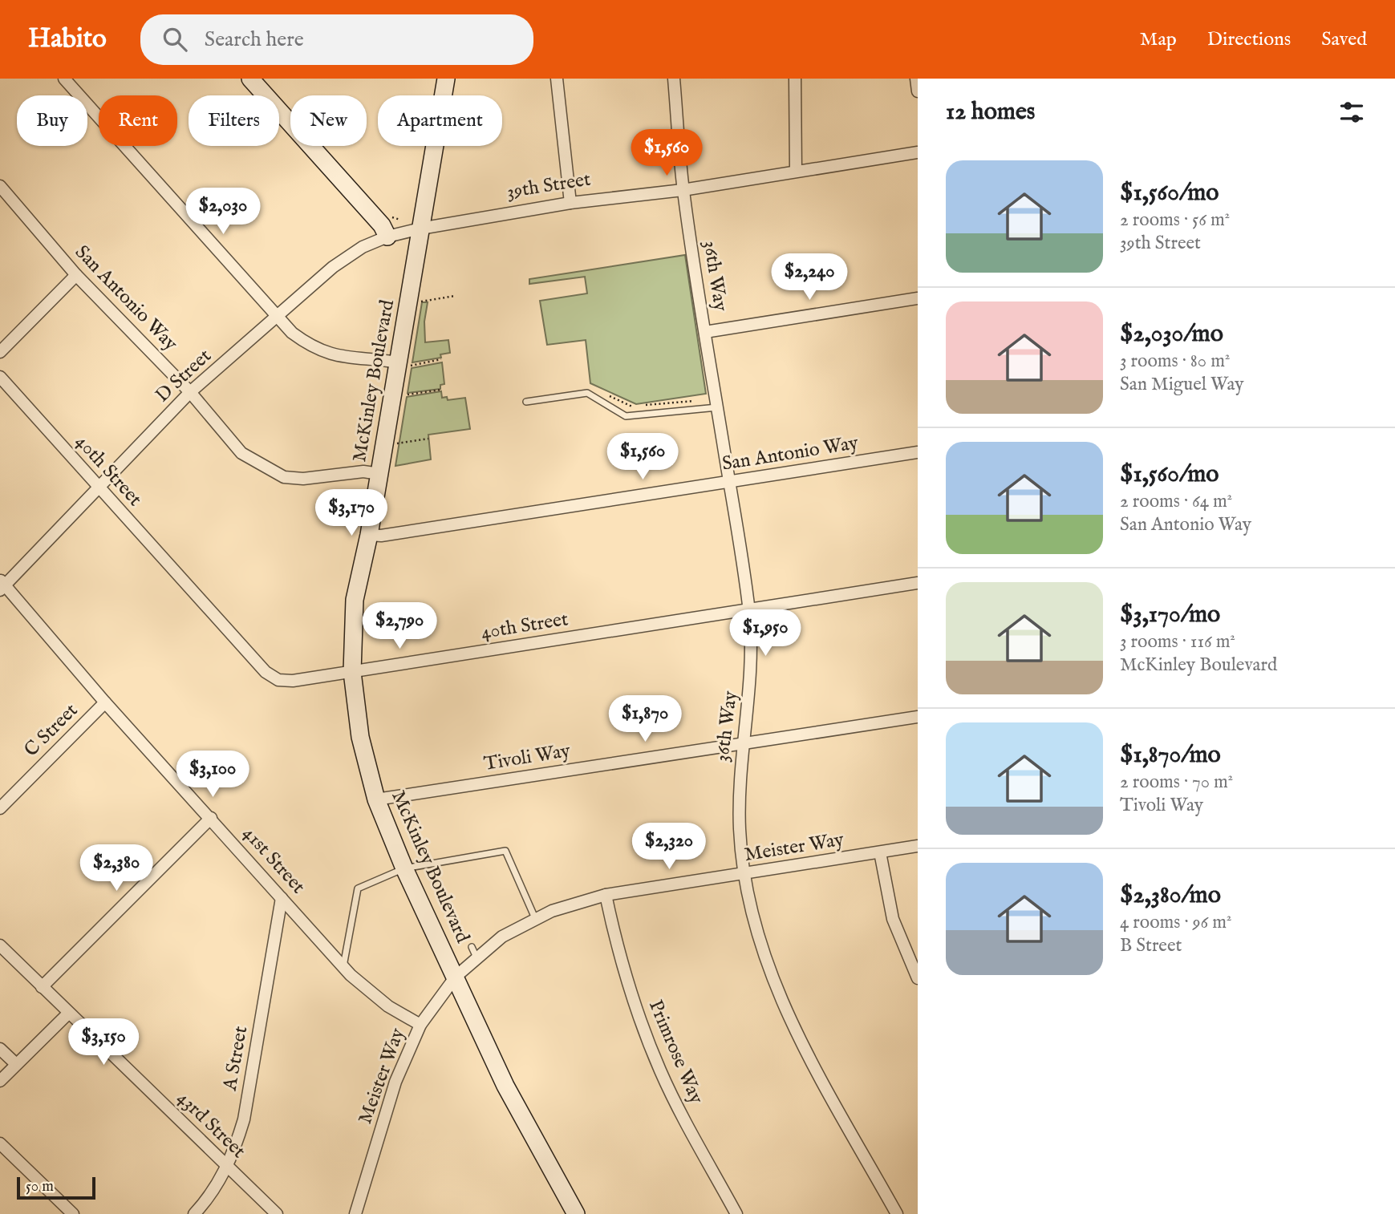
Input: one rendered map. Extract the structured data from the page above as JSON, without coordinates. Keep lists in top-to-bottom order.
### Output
{
  "streets": {
    "street": [
      "39th Street",
      "36th Way",
      "San Antonio Way",
      "D Street",
      "McKinley Boulevard",
      "40th Street",
      "C Street",
      "Tivoli Way",
      "Meister Way",
      "41st Street",
      "Primrose Way",
      "A Street",
      "43rd Street"
    ]
  },
  "crossings": [
    ["39th Street", "36th Way"],
    ["39th Street", "D Street"],
    ["39th Street", "McKinley Boulevard"],
    ["36th Way", "San Antonio Way"],
    ["36th Way", "40th Street"],
    ["36th Way", "Tivoli Way"],
    ["36th Way", "Meister Way"],
    ["San Antonio Way", "D Street"],
    ["San Antonio Way", "McKinley Boulevard"],
    ["D Street", "McKinley Boulevard"],
    ["D Street", "40th Street"],
    ["D Street", "41st Street"],
    ["McKinley Boulevard", "40th Street"],
    ["McKinley Boulevard", "Tivoli Way"],
    ["McKinley Boulevard", "Meister Way"],
    ["C Street", "41st Street"],
    ["Meister Way", "41st Street"],
    ["Meister Way", "Primrose Way"],
    ["41st Street", "A Street"],
    ["A Street", "43rd Street"]
  ],
  "scale_bar": "50 m",
  "page": {
    "header": "Habito",
    "search": "Search here",
    "nav": ["Map", "Directions", "Saved"],
    "heading": "12 homes",
    "chip": [
      "Buy",
      "Rent",
      "Filters",
      "New",
      "Apartment"
    ],
    "price": [
      "$1,560",
      "$2,030",
      "$2,240",
      "$1,560",
      "$3,170",
      "$2,790",
      "$1,950",
      "$1,870",
      "$3,100",
      "$2,320",
      "$2,380",
      "$3,150"
    ],
    "list": [
      {
        "name": "$1,560/mo",
        "note": "2 rooms · 56 m² · 39th Street"
      },
      {
        "name": "$2,030/mo",
        "note": "3 rooms · 80 m² · San Miguel Way"
      },
      {
        "name": "$1,560/mo",
        "note": "2 rooms · 64 m² · San Antonio Way"
      },
      {
        "name": "$3,170/mo",
        "note": "3 rooms · 116 m² · McKinley Boulevard"
      },
      {
        "name": "$1,870/mo",
        "note": "2 rooms · 70 m² · Tivoli Way"
      },
      {
        "name": "$2,380/mo",
        "note": "4 rooms · 96 m² · B Street"
      }
    ],
    "scale": "50 m"
  }
}
